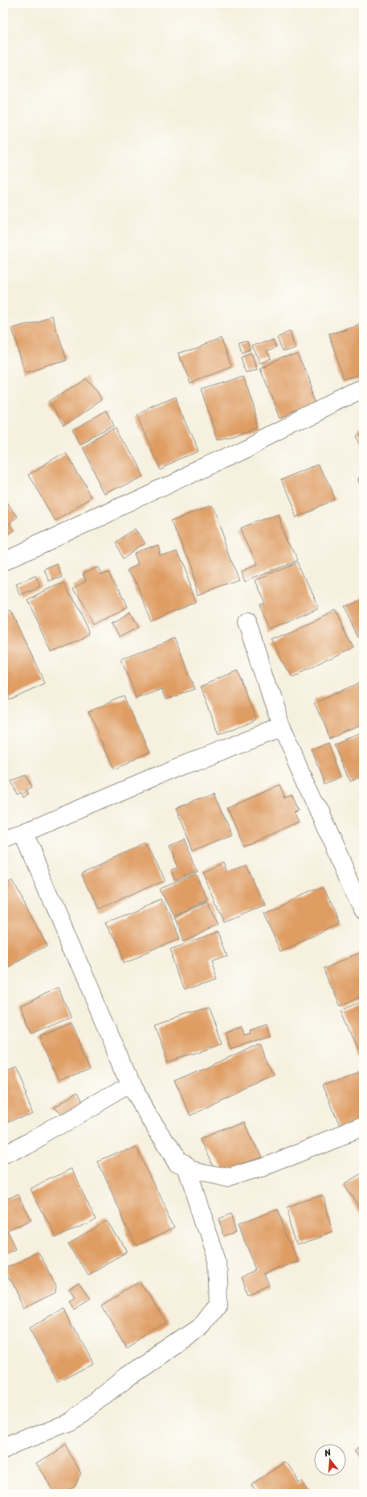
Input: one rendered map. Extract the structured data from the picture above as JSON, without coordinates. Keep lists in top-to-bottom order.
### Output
{
  "north": "top"
}
